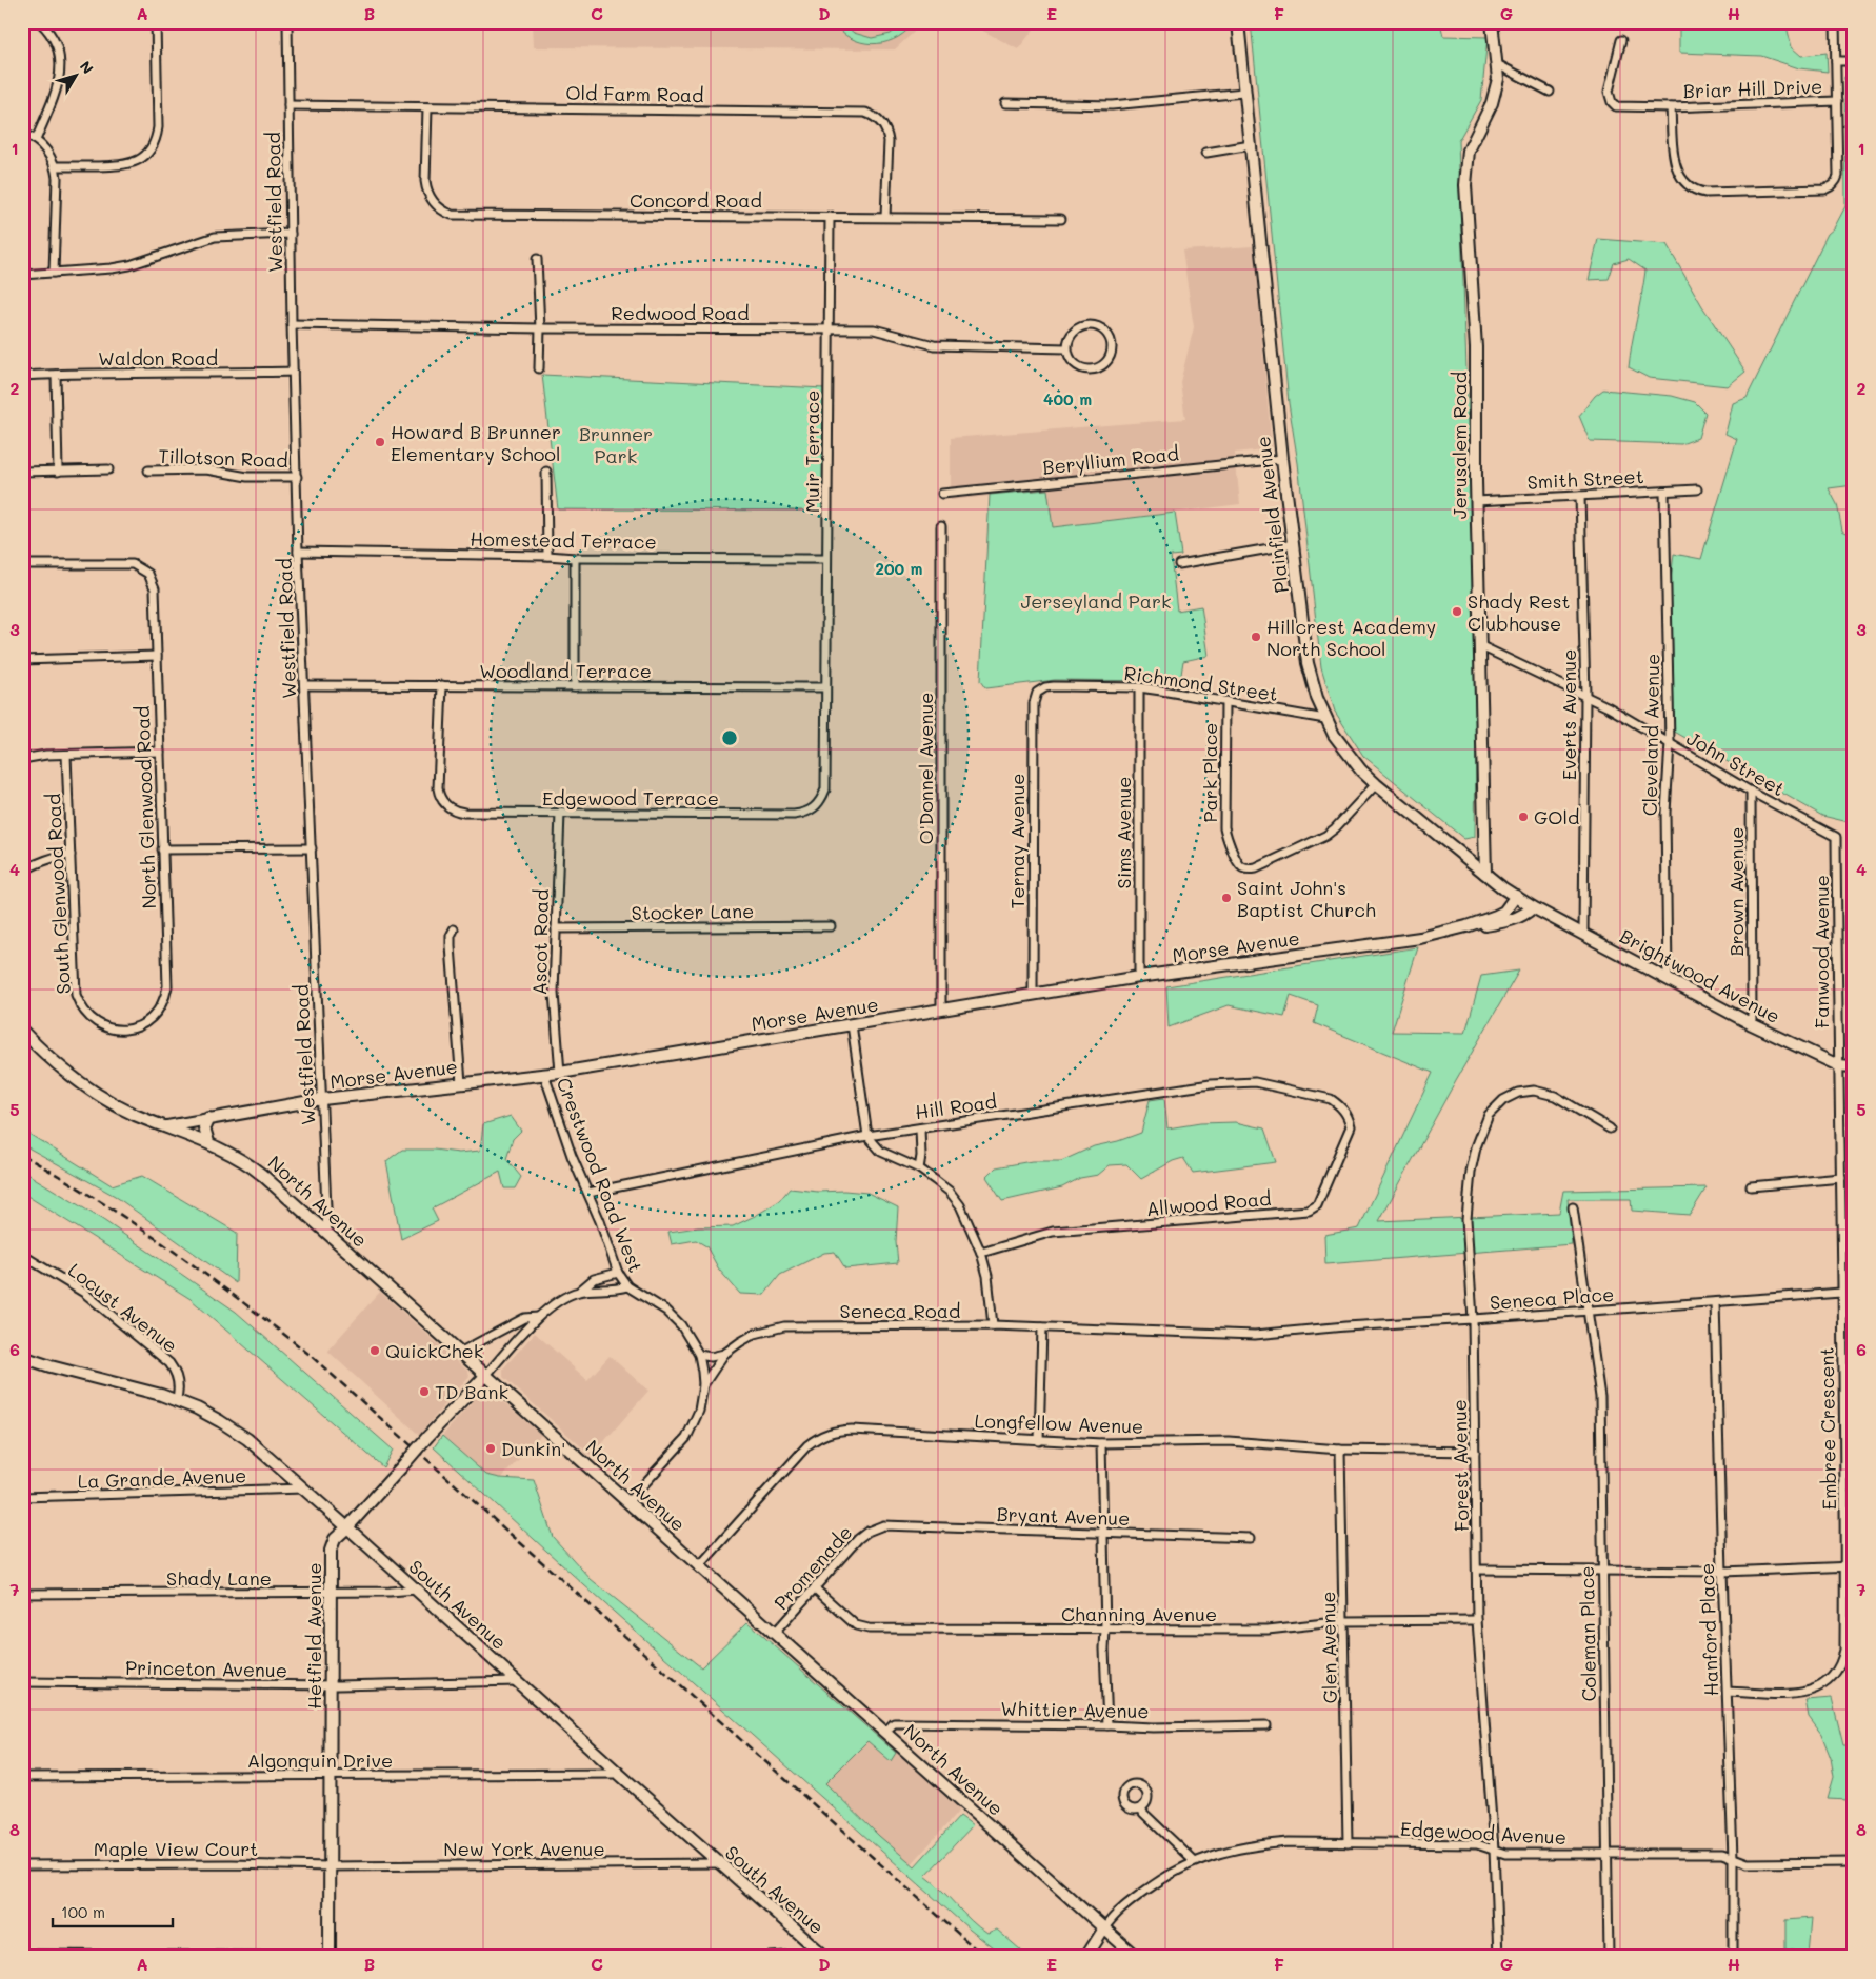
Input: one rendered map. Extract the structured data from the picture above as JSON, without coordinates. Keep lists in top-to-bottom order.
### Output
{
  "streets": {
    "street": [
      "Briar Hill Drive",
      "Old Farm Road",
      "Concord Road",
      "Westfield Road",
      "Redwood Road",
      "Waldon Road",
      "Jerusalem Road",
      "Muir Terrace",
      "Tillotson Road",
      "Beryllium Road",
      "Smith Street",
      "Plainfield Avenue",
      "Homestead Terrace",
      "Woodland Terrace",
      "Richmond Street",
      "Everts Avenue",
      "Cleveland Avenue",
      "John Street",
      "O'Donnel Avenue",
      "Park Place",
      "Edgewood Terrace",
      "North Glenwood Road",
      "Sims Avenue",
      "Ternay Avenue",
      "Brown Avenue",
      "South Glenwood Road",
      "Stocker Lane",
      "Ascot Road",
      "Morse Avenue",
      "Fanwood Avenue",
      "Brightwood Avenue",
      "Hill Road",
      "Crestwood Road West",
      "North Avenue",
      "Allwood Road",
      "Seneca Place",
      "Locust Avenue",
      "Seneca Road",
      "Longfellow Avenue",
      "Embree Crescent",
      "Forest Avenue",
      "La Grande Avenue",
      "Bryant Avenue",
      "Promenade",
      "Shady Lane",
      "South Avenue",
      "Channing Avenue",
      "Hanford Place",
      "Coleman Place",
      "Hetfield Avenue",
      "Glen Avenue",
      "Princeton Avenue",
      "Whittier Avenue",
      "Algonquin Drive",
      "Edgewood Avenue",
      "Maple View Court",
      "New York Avenue"
    ]
  },
  "crossings": [
    ["Old Farm Road", "Concord Road"],
    ["Old Farm Road", "Westfield Road"],
    ["Concord Road", "Muir Terrace"],
    ["Westfield Road", "Redwood Road"],
    ["Westfield Road", "Waldon Road"],
    ["Westfield Road", "Tillotson Road"],
    ["Westfield Road", "Homestead Terrace"],
    ["Westfield Road", "Woodland Terrace"],
    ["Westfield Road", "Morse Avenue"],
    ["Westfield Road", "North Avenue"],
    ["Redwood Road", "Muir Terrace"],
    ["Jerusalem Road", "Smith Street"],
    ["Jerusalem Road", "Plainfield Avenue"],
    ["Jerusalem Road", "John Street"],
    ["Muir Terrace", "Homestead Terrace"],
    ["Muir Terrace", "Woodland Terrace"],
    ["Muir Terrace", "Edgewood Terrace"],
    ["Beryllium Road", "Plainfield Avenue"],
    ["Smith Street", "Everts Avenue"],
    ["Smith Street", "Cleveland Avenue"],
    ["Plainfield Avenue", "Richmond Street"],
    ["Plainfield Avenue", "Park Place"],
    ["Plainfield Avenue", "Morse Avenue"],
    ["Plainfield Avenue", "Brightwood Avenue"],
    ["Woodland Terrace", "Edgewood Terrace"],
    ["Richmond Street", "Park Place"],
    ["Richmond Street", "Sims Avenue"],
    ["Richmond Street", "Ternay Avenue"],
    ["Everts Avenue", "John Street"],
    ["Everts Avenue", "Brightwood Avenue"],
    ["Cleveland Avenue", "John Street"],
    ["Cleveland Avenue", "Brightwood Avenue"],
    ["John Street", "Brown Avenue"],
    ["John Street", "Fanwood Avenue"],
    ["O'Donnel Avenue", "Morse Avenue"],
    ["Edgewood Terrace", "Ascot Road"],
    ["North Glenwood Road", "South Glenwood Road"],
    ["Sims Avenue", "Morse Avenue"],
    ["Ternay Avenue", "Morse Avenue"],
    ["Brown Avenue", "Brightwood Avenue"],
    ["Stocker Lane", "Ascot Road"],
    ["Ascot Road", "Morse Avenue"],
    ["Morse Avenue", "Brightwood Avenue"],
    ["Morse Avenue", "Crestwood Road West"],
    ["Morse Avenue", "North Avenue"],
    ["Fanwood Avenue", "Brightwood Avenue"],
    ["Fanwood Avenue", "Embree Crescent"],
    ["Brightwood Avenue", "Embree Crescent"],
    ["Hill Road", "Crestwood Road West"],
    ["Hill Road", "Allwood Road"],
    ["North Avenue", "Seneca Road"],
    ["North Avenue", "Longfellow Avenue"],
    ["North Avenue", "Promenade"],
    ["North Avenue", "Hetfield Avenue"],
    ["North Avenue", "Whittier Avenue"],
    ["North Avenue", "Edgewood Avenue"],
    ["Seneca Place", "Seneca Road"],
    ["Seneca Place", "Embree Crescent"],
    ["Seneca Place", "Forest Avenue"],
    ["Seneca Place", "Hanford Place"],
    ["Seneca Place", "Coleman Place"],
    ["Locust Avenue", "South Avenue"],
    ["Longfellow Avenue", "Forest Avenue"],
    ["Longfellow Avenue", "Glen Avenue"],
    ["Embree Crescent", "Hanford Place"],
    ["Forest Avenue", "Channing Avenue"],
    ["Forest Avenue", "Edgewood Avenue"],
    ["La Grande Avenue", "South Avenue"],
    ["Bryant Avenue", "Promenade"],
    ["Promenade", "Channing Avenue"],
    ["Shady Lane", "South Avenue"],
    ["Shady Lane", "Hetfield Avenue"],
    ["South Avenue", "Hetfield Avenue"],
    ["South Avenue", "Princeton Avenue"],
    ["South Avenue", "Algonquin Drive"],
    ["South Avenue", "New York Avenue"],
    ["Channing Avenue", "Glen Avenue"],
    ["Hanford Place", "Edgewood Avenue"],
    ["Coleman Place", "Edgewood Avenue"],
    ["Hetfield Avenue", "Princeton Avenue"],
    ["Hetfield Avenue", "Algonquin Drive"],
    ["Hetfield Avenue", "Maple View Court"],
    ["Hetfield Avenue", "New York Avenue"],
    ["Glen Avenue", "Edgewood Avenue"],
    ["Maple View Court", "New York Avenue"]
  ],
  "parks": ["Brunner Park", "Jerseyland Park"],
  "places": [
    "Howard B Brunner Elementary School",
    "Shady Rest Clubhouse",
    "Hillcrest Academy North School",
    "GOld",
    "Saint John's Baptist Church",
    "QuickChek",
    "TD Bank",
    "Dunkin'"
  ],
  "scale_bar": "100 m",
  "north": "top right",
  "grid": {
    "columns": [
      "A",
      "B",
      "C",
      "D",
      "E",
      "F",
      "G",
      "H"
    ],
    "rows": [
      "1",
      "2",
      "3",
      "4",
      "5",
      "6",
      "7",
      "8"
    ]
  },
  "rings": ["400 m", "200 m"]
}
